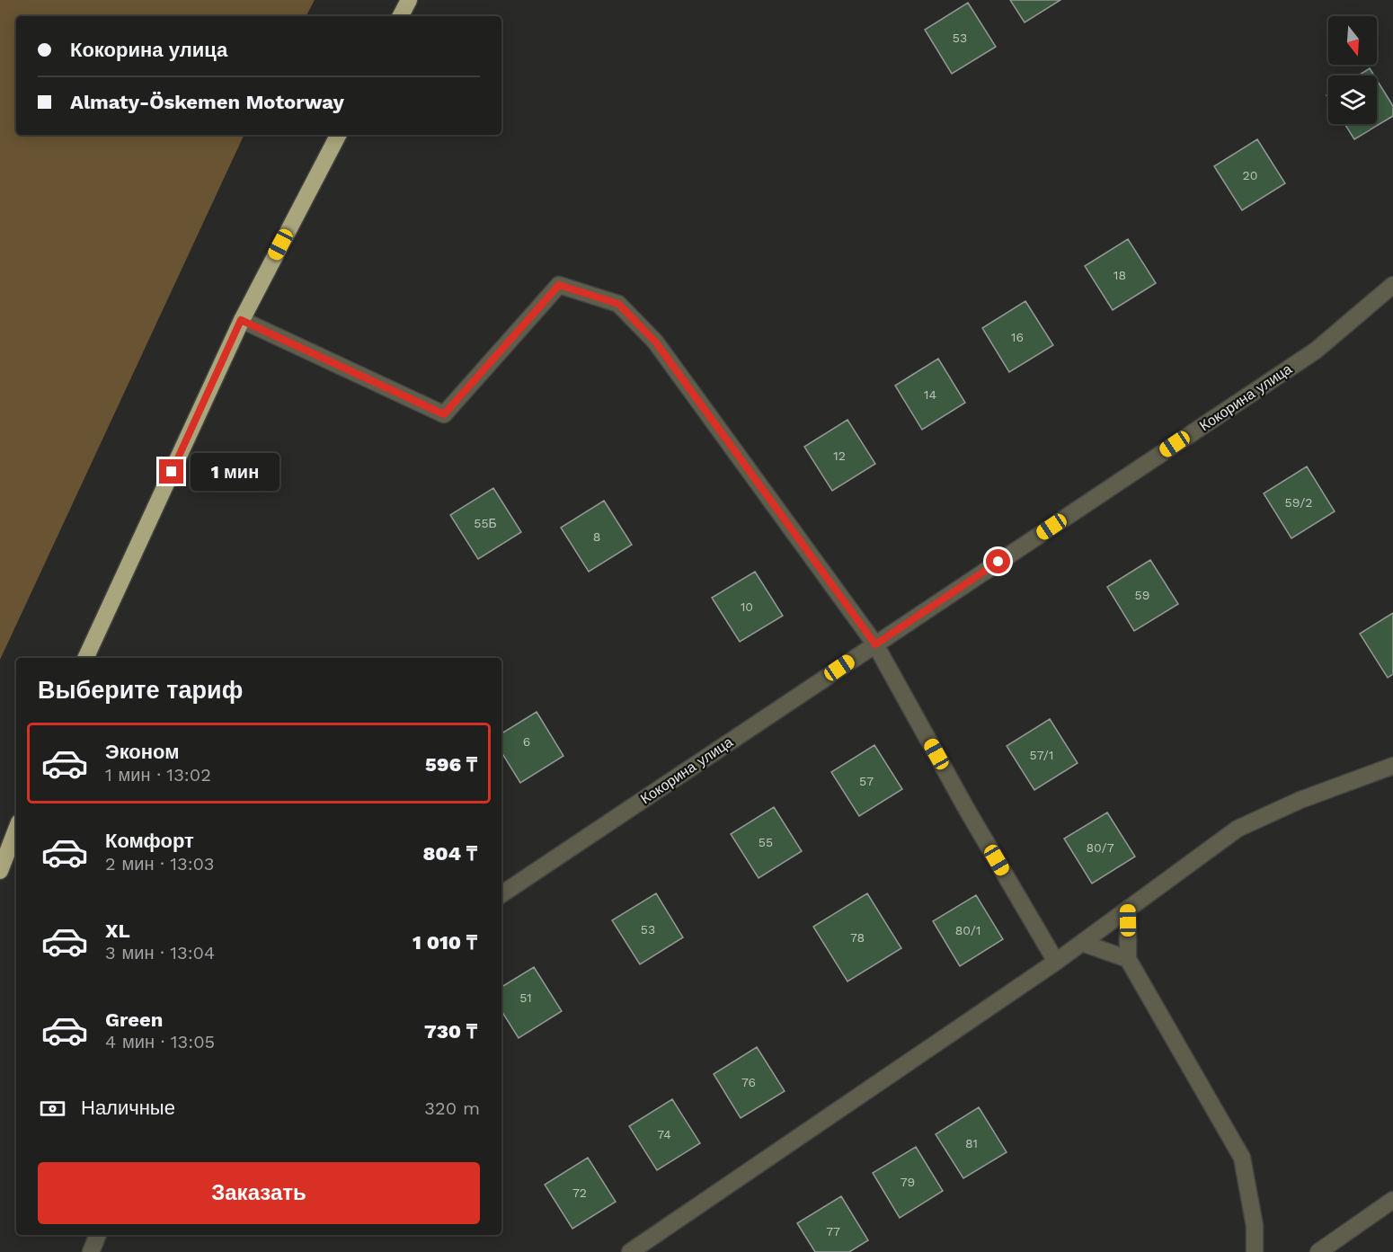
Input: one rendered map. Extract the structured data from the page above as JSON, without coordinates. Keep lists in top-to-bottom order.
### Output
{
  "streets": {
    "street": ["Кокорина улица"]
  },
  "house_numbers": [
    "53",
    "20",
    "18",
    "16",
    "14",
    "12",
    "59/2",
    "55Б",
    "8",
    "59",
    "10",
    "6",
    "57/1",
    "57",
    "55",
    "80/7",
    "53",
    "80/1",
    "78",
    "51",
    "76",
    "74",
    "81",
    "79",
    "72",
    "77"
  ],
  "north": "bottom",
  "page": {
    "banner": ["Кокорина улица", "Almaty-Öskemen Motorway"],
    "bubble": "1 мин",
    "heading": "Выберите тариф",
    "list": [
      {
        "name": "Эконом",
        "note": "1 мин · 13:02",
        "value": "596 ₸"
      },
      {
        "name": "Комфорт",
        "note": "2 мин · 13:03",
        "value": "804 ₸"
      },
      {
        "name": "XL",
        "note": "3 мин · 13:04",
        "value": "1 010 ₸"
      },
      {
        "name": "Green",
        "note": "4 мин · 13:05",
        "value": "730 ₸"
      }
    ],
    "pay": ["Наличные", "320 m"],
    "buttons": "Заказать"
  }
}
